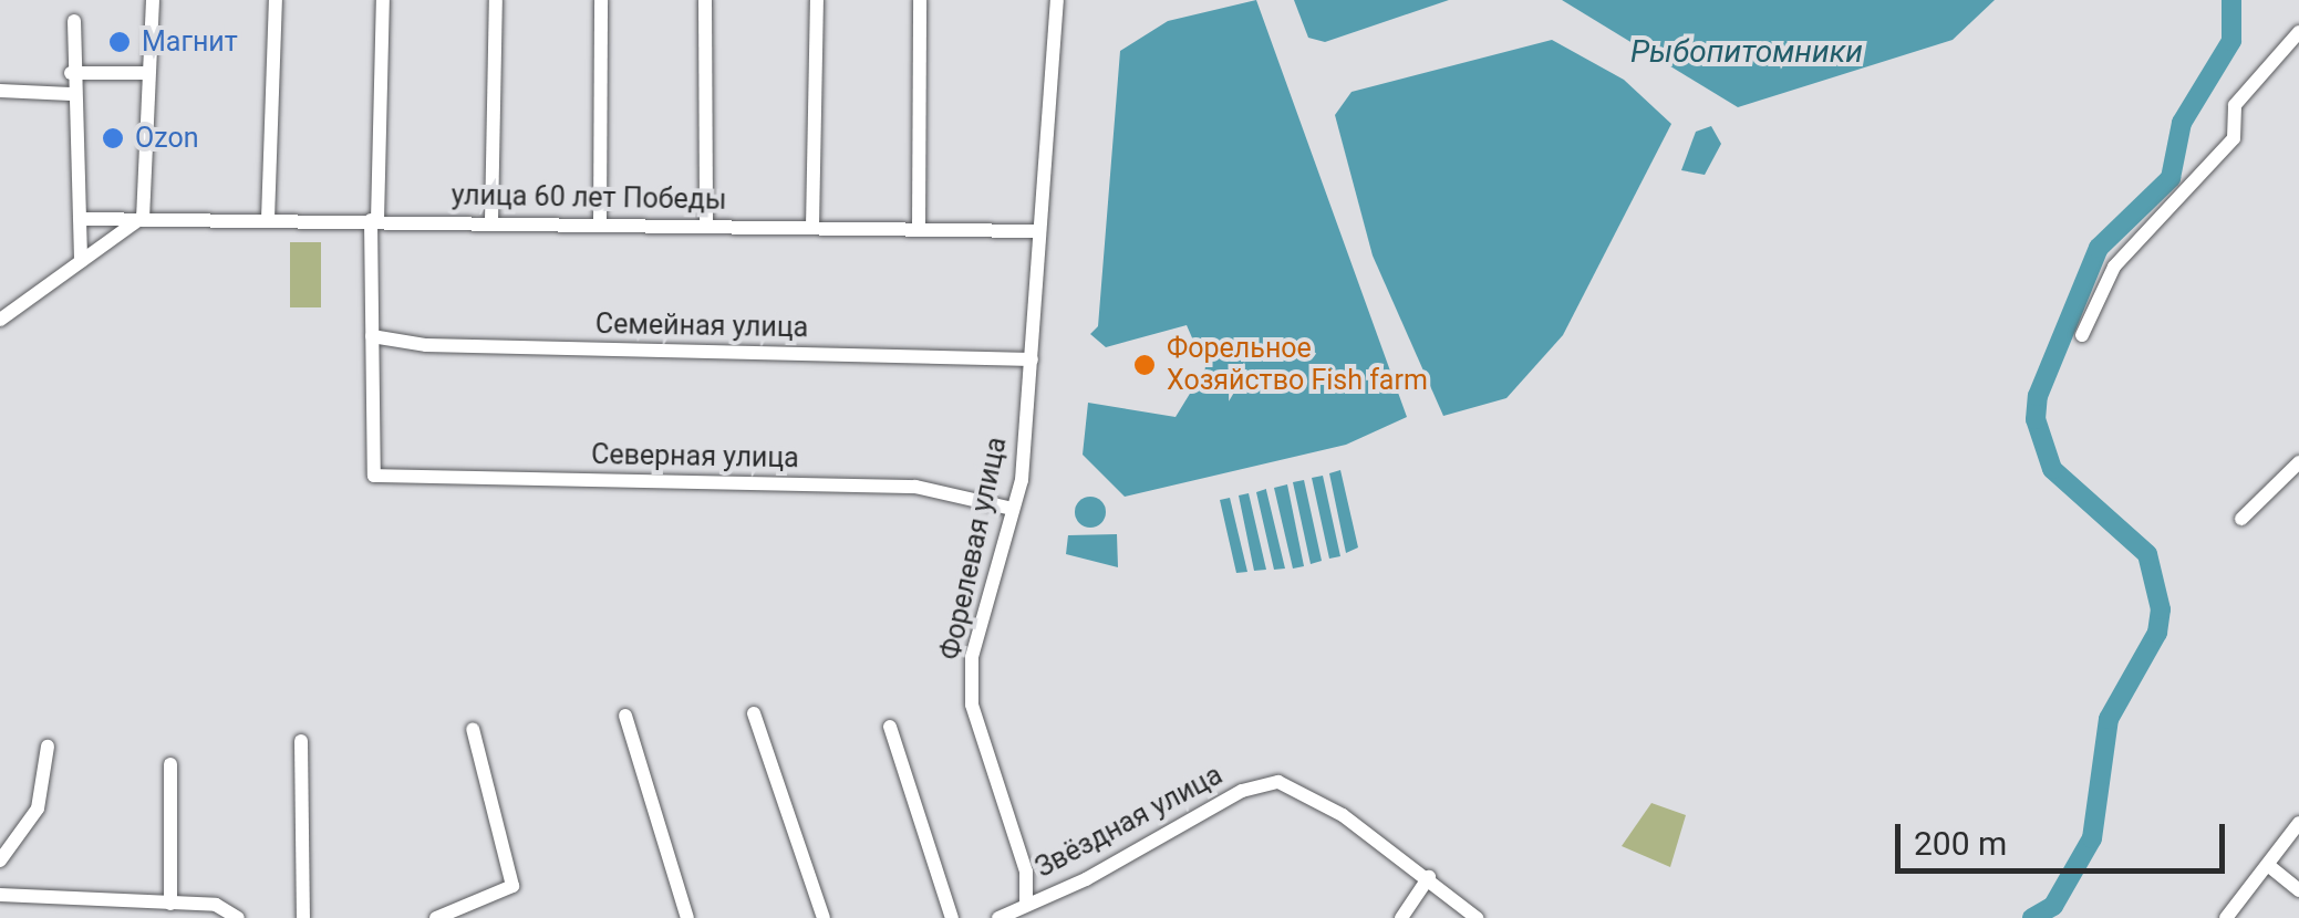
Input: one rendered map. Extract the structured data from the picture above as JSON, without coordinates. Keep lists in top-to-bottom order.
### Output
{
  "streets": {
    "street": [
      "улица 60 лет Победы",
      "Семейная улица",
      "Северная улица",
      "Форелевая улица",
      "Звёздная улица"
    ]
  },
  "crossings": [
    ["улица 60 лет Победы", "Форелевая улица"],
    ["Семейная улица", "Северная улица"],
    ["Семейная улица", "Форелевая улица"],
    ["Северная улица", "Форелевая улица"],
    ["Форелевая улица", "Звёздная улица"]
  ],
  "water": ["Рыбопитомники"],
  "places": ["Магнит", "Ozon", "Форельное Хозяйство Fish farm"],
  "scale_bar": "200 m"
}
